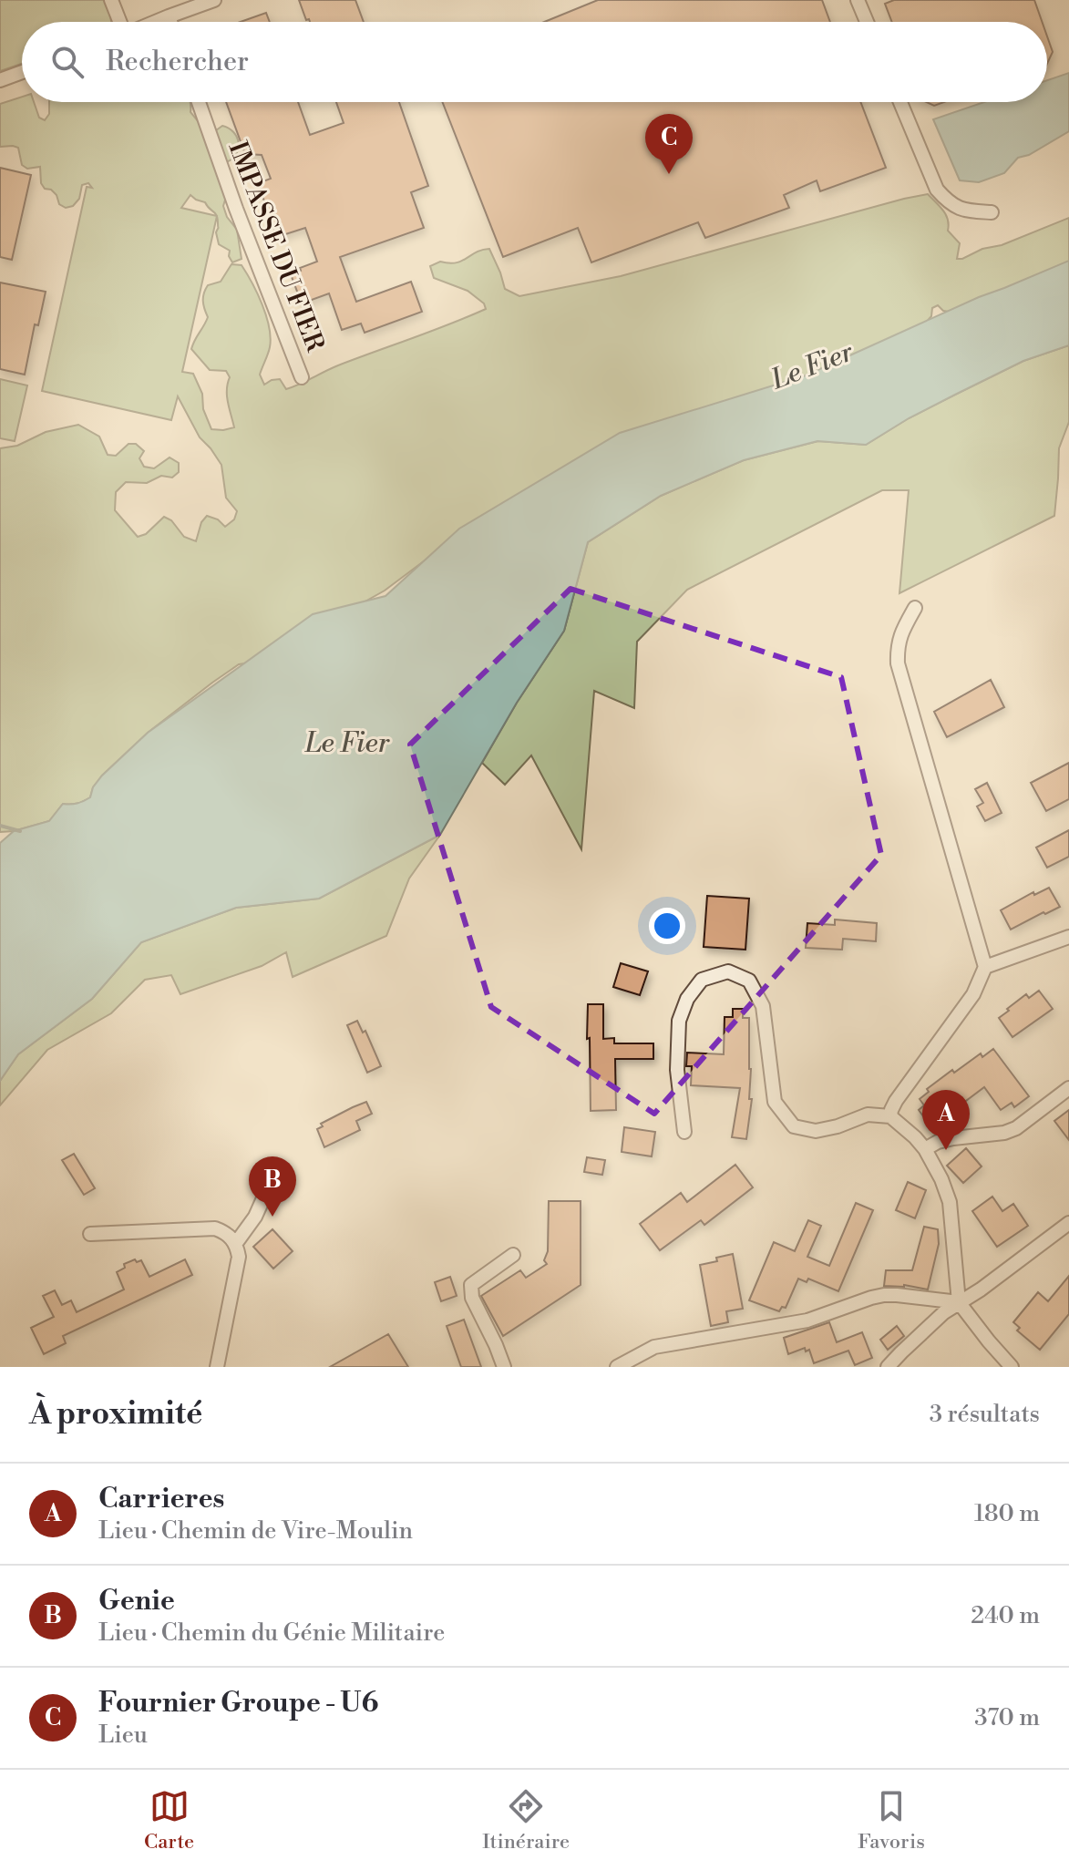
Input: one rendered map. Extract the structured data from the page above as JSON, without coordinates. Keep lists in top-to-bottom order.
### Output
{
  "streets": {
    "street": ["IMPASSE DU FIER"]
  },
  "water": ["Le Fier"],
  "page": {
    "search": "Rechercher",
    "pins": ["C", "A", "B"],
    "heading": ["À proximité", "3 résultats"],
    "list": [
      {
        "mark": "A",
        "name": "Carrieres",
        "note": "Lieu · Chemin de Vire-Moulin",
        "value": "180 m"
      },
      {
        "mark": "B",
        "name": "Genie",
        "note": "Lieu · Chemin du Génie Militaire",
        "value": "240 m"
      },
      {
        "mark": "C",
        "name": "Fournier Groupe - U6",
        "note": "Lieu",
        "value": "370 m"
      }
    ],
    "nav": ["Carte", "Itinéraire", "Favoris"]
  }
}
